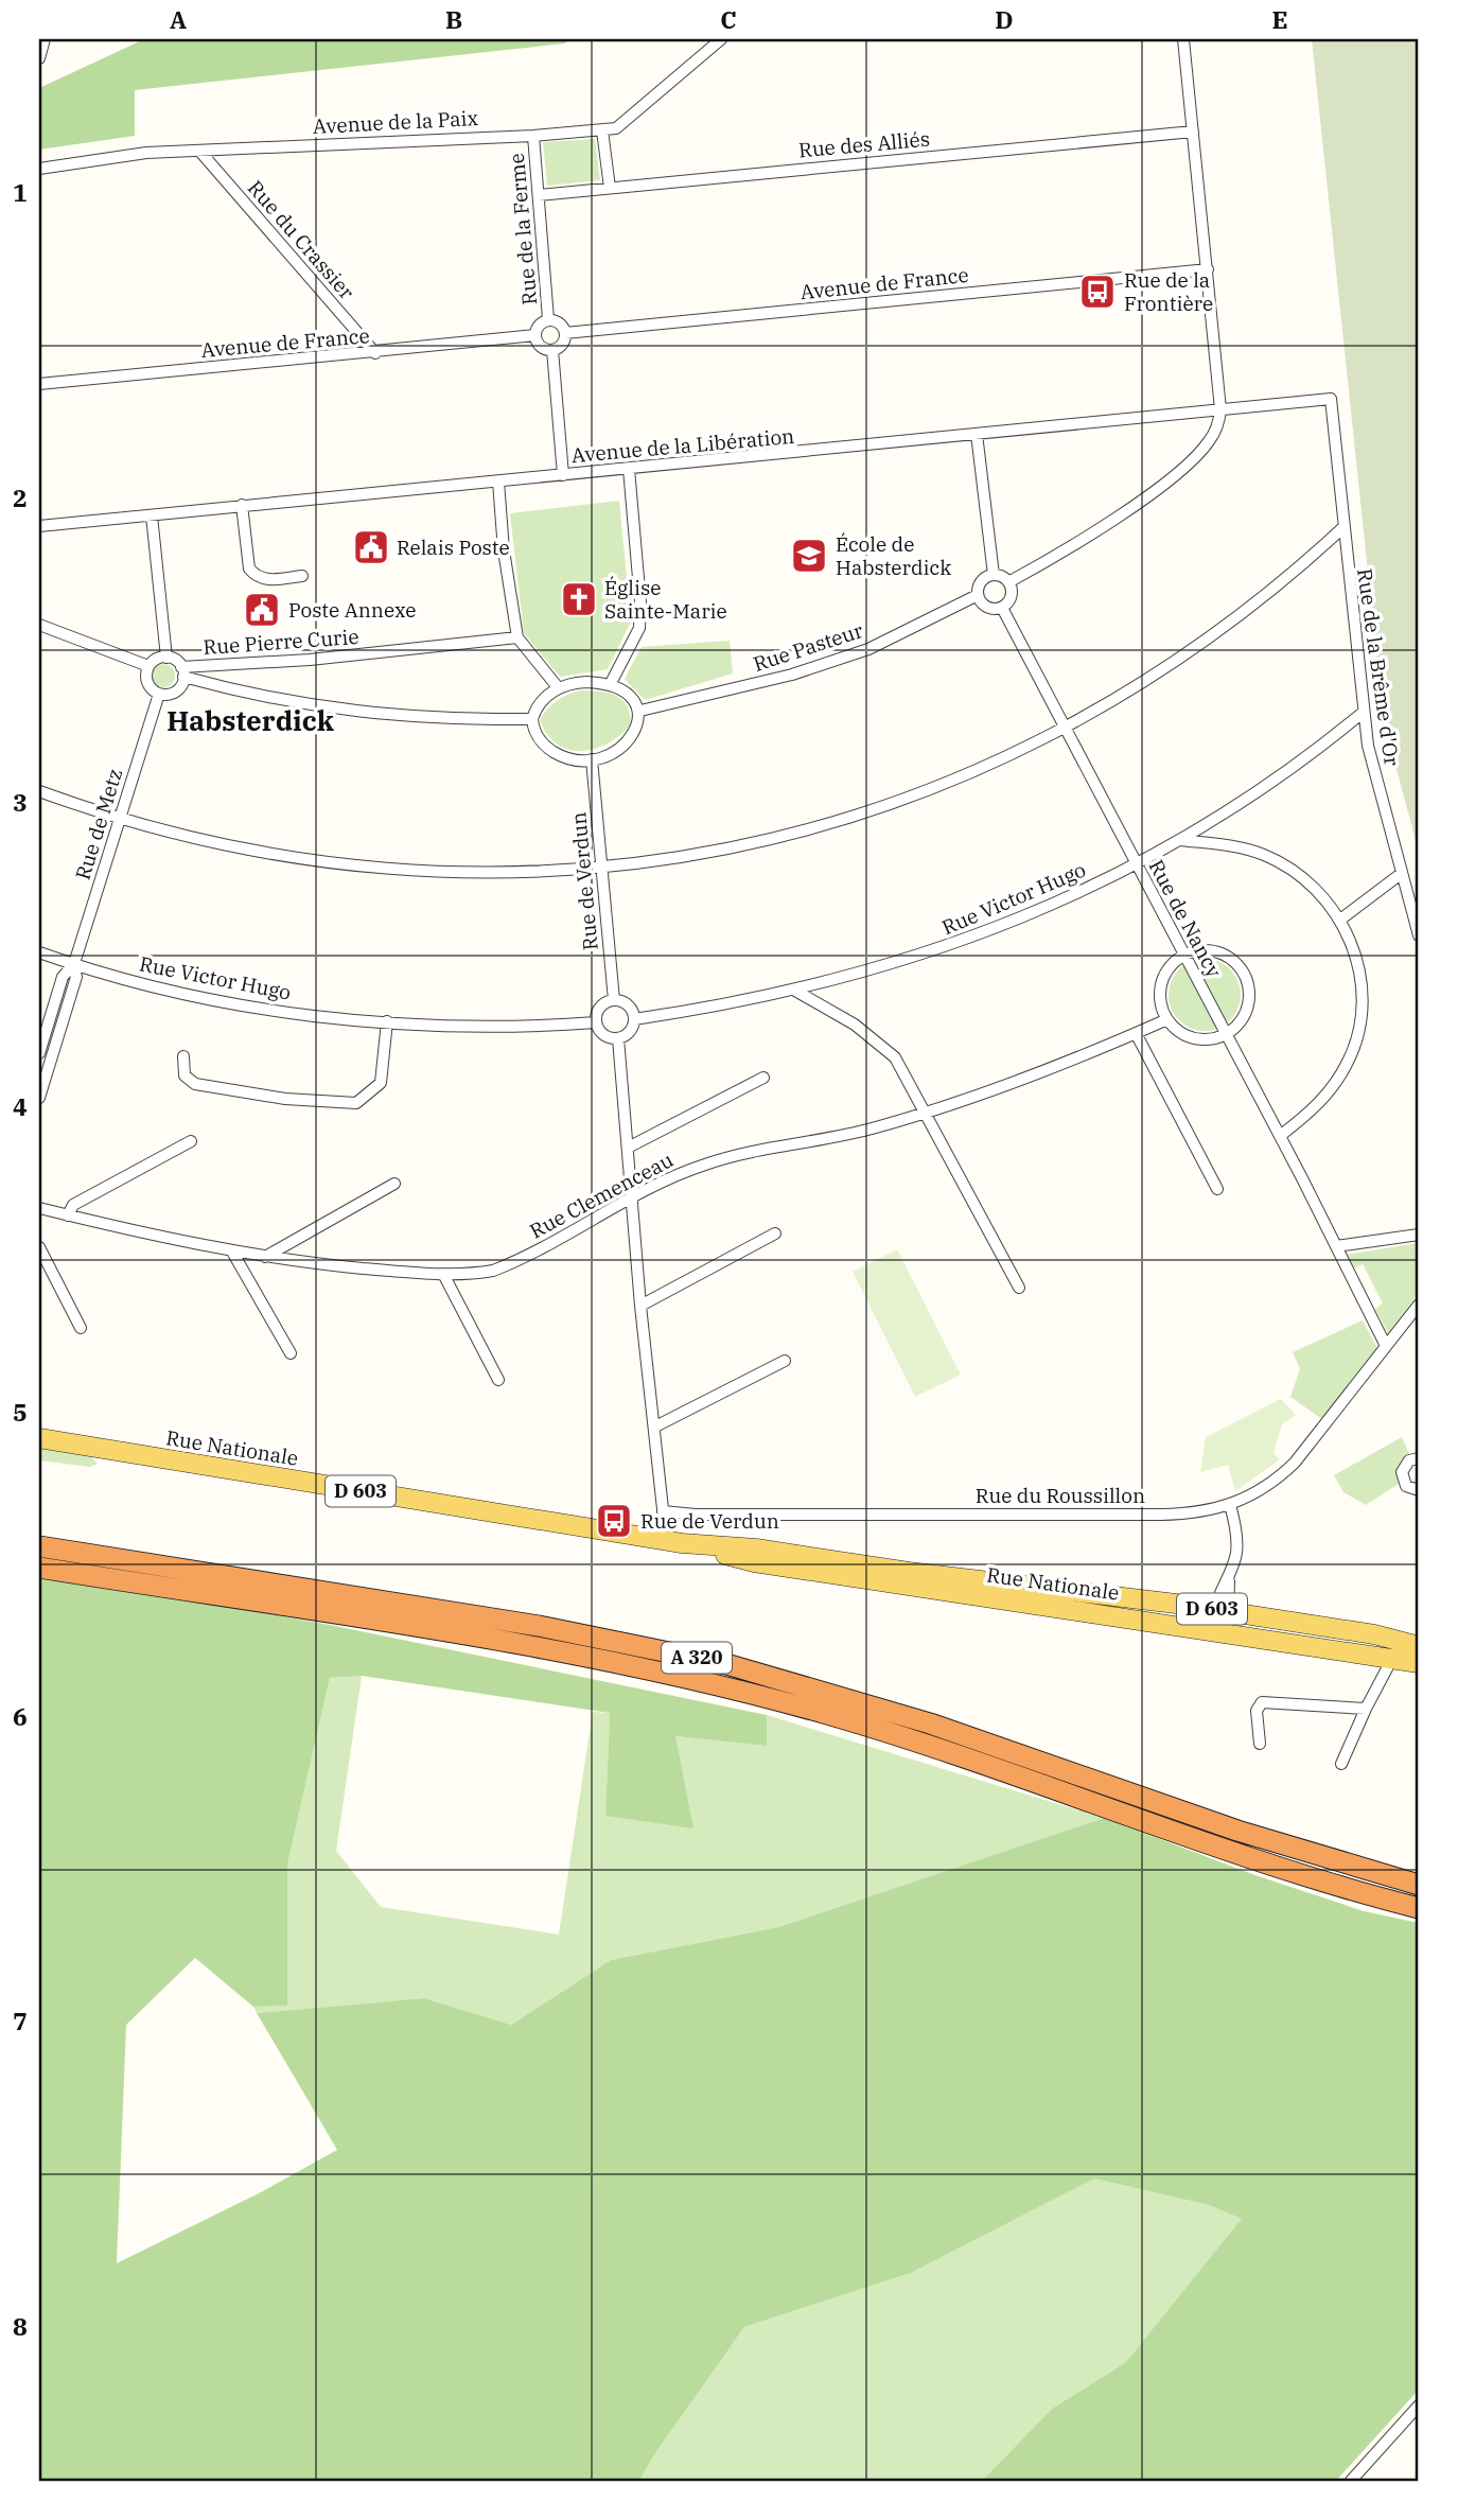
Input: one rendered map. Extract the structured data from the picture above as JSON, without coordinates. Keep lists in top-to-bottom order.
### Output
{
  "streets": {
    "highway": ["A 320"],
    "main road": ["Rue Nationale", "D 603"],
    "street": [
      "Avenue de la Paix",
      "Rue des Alliés",
      "Rue de la Ferme",
      "Rue du Crassier",
      "Avenue de France",
      "Avenue de la Libération",
      "Rue Pierre Curie",
      "Rue Pasteur",
      "Rue de la Brême d'Or",
      "Rue de Metz",
      "Rue de Verdun",
      "Rue Victor Hugo",
      "Rue de Nancy",
      "Rue Clemenceau",
      "Rue du Roussillon"
    ]
  },
  "crossings": [
    ["Avenue de la Paix", "Rue de la Ferme"],
    ["Avenue de la Paix", "Rue du Crassier"],
    ["Rue des Alliés", "Rue de la Ferme"],
    ["Rue de la Ferme", "Avenue de France"],
    ["Rue du Crassier", "Avenue de France"],
    ["Avenue de la Libération", "Rue de la Brême d'Or"],
    ["Rue Pierre Curie", "Rue de Metz"],
    ["Rue Pasteur", "Rue de Verdun"],
    ["Rue Pasteur", "Rue de Nancy"],
    ["Rue de la Brême d'Or", "Rue Victor Hugo"],
    ["Rue de Metz", "Rue Victor Hugo"],
    ["Rue de Verdun", "Rue Victor Hugo"],
    ["Rue Victor Hugo", "Rue de Nancy"]
  ],
  "districts": ["Habsterdick"],
  "places": {
    "bus stop": ["Rue de la Frontière", "Rue de Verdun"],
    "public building": ["Relais Poste", "Poste Annexe"],
    "school or university": ["École de Habsterdick"],
    "church": ["Église Sainte-Marie"]
  },
  "grid": {
    "columns": [
      "A",
      "B",
      "C",
      "D",
      "E"
    ],
    "rows": [
      "1",
      "2",
      "3",
      "4",
      "5",
      "6",
      "7",
      "8"
    ]
  }
}
